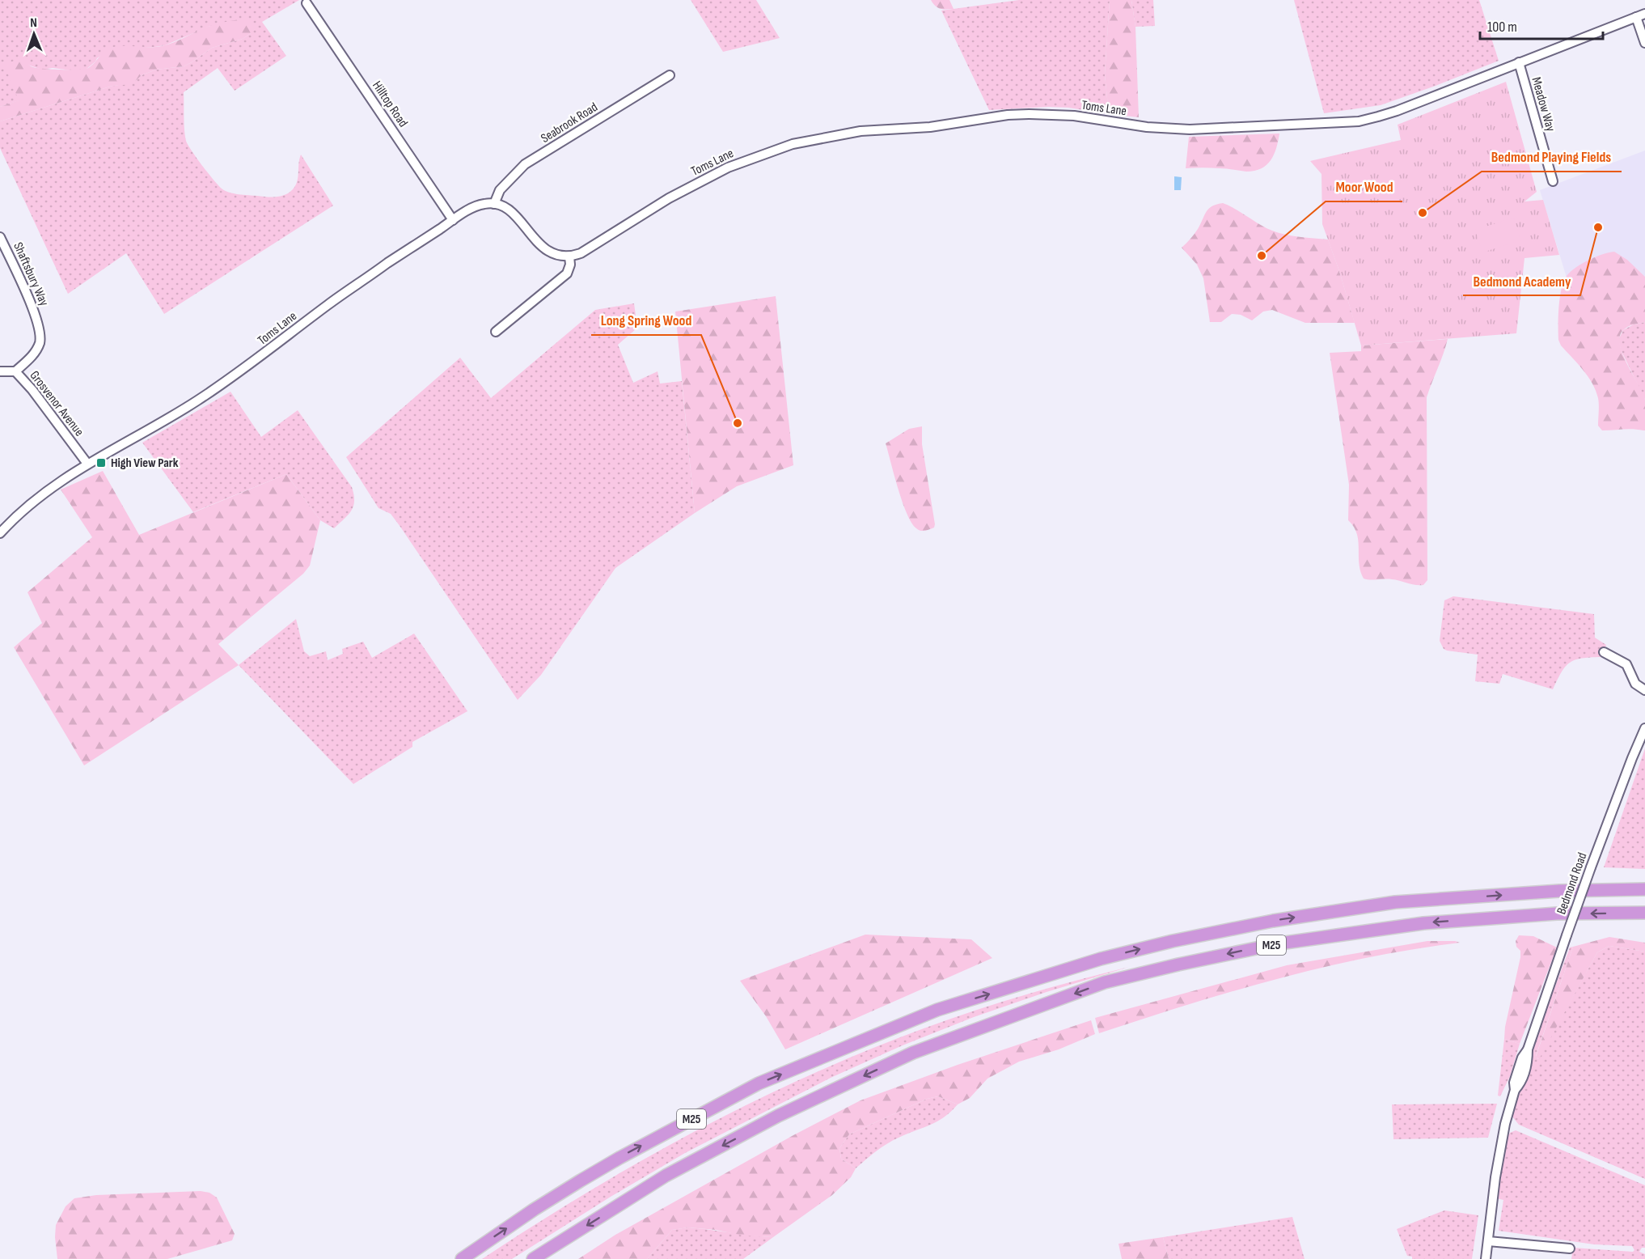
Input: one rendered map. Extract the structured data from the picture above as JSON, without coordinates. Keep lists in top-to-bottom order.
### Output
{
  "streets": {
    "highway": ["M25"],
    "street": [
      "Hilltop Road",
      "Meadow Way",
      "Toms Lane",
      "Seabrook Road",
      "Shaftsbury Way",
      "Grosvenor Avenue",
      "Bedmond Road"
    ]
  },
  "crossings": [
    ["Hilltop Road", "Toms Lane"],
    ["Meadow Way", "Toms Lane"],
    ["Toms Lane", "Seabrook Road"],
    ["Toms Lane", "Grosvenor Avenue"],
    ["Shaftsbury Way", "Grosvenor Avenue"]
  ],
  "places": {
    "other": [
      "Bedmond Playing Fields",
      "Bedmond Academy",
      "Moor Wood",
      "Long Spring Wood"
    ],
    "transit": ["High View Park"]
  },
  "scale_bar": "100 m",
  "north": "top"
}
